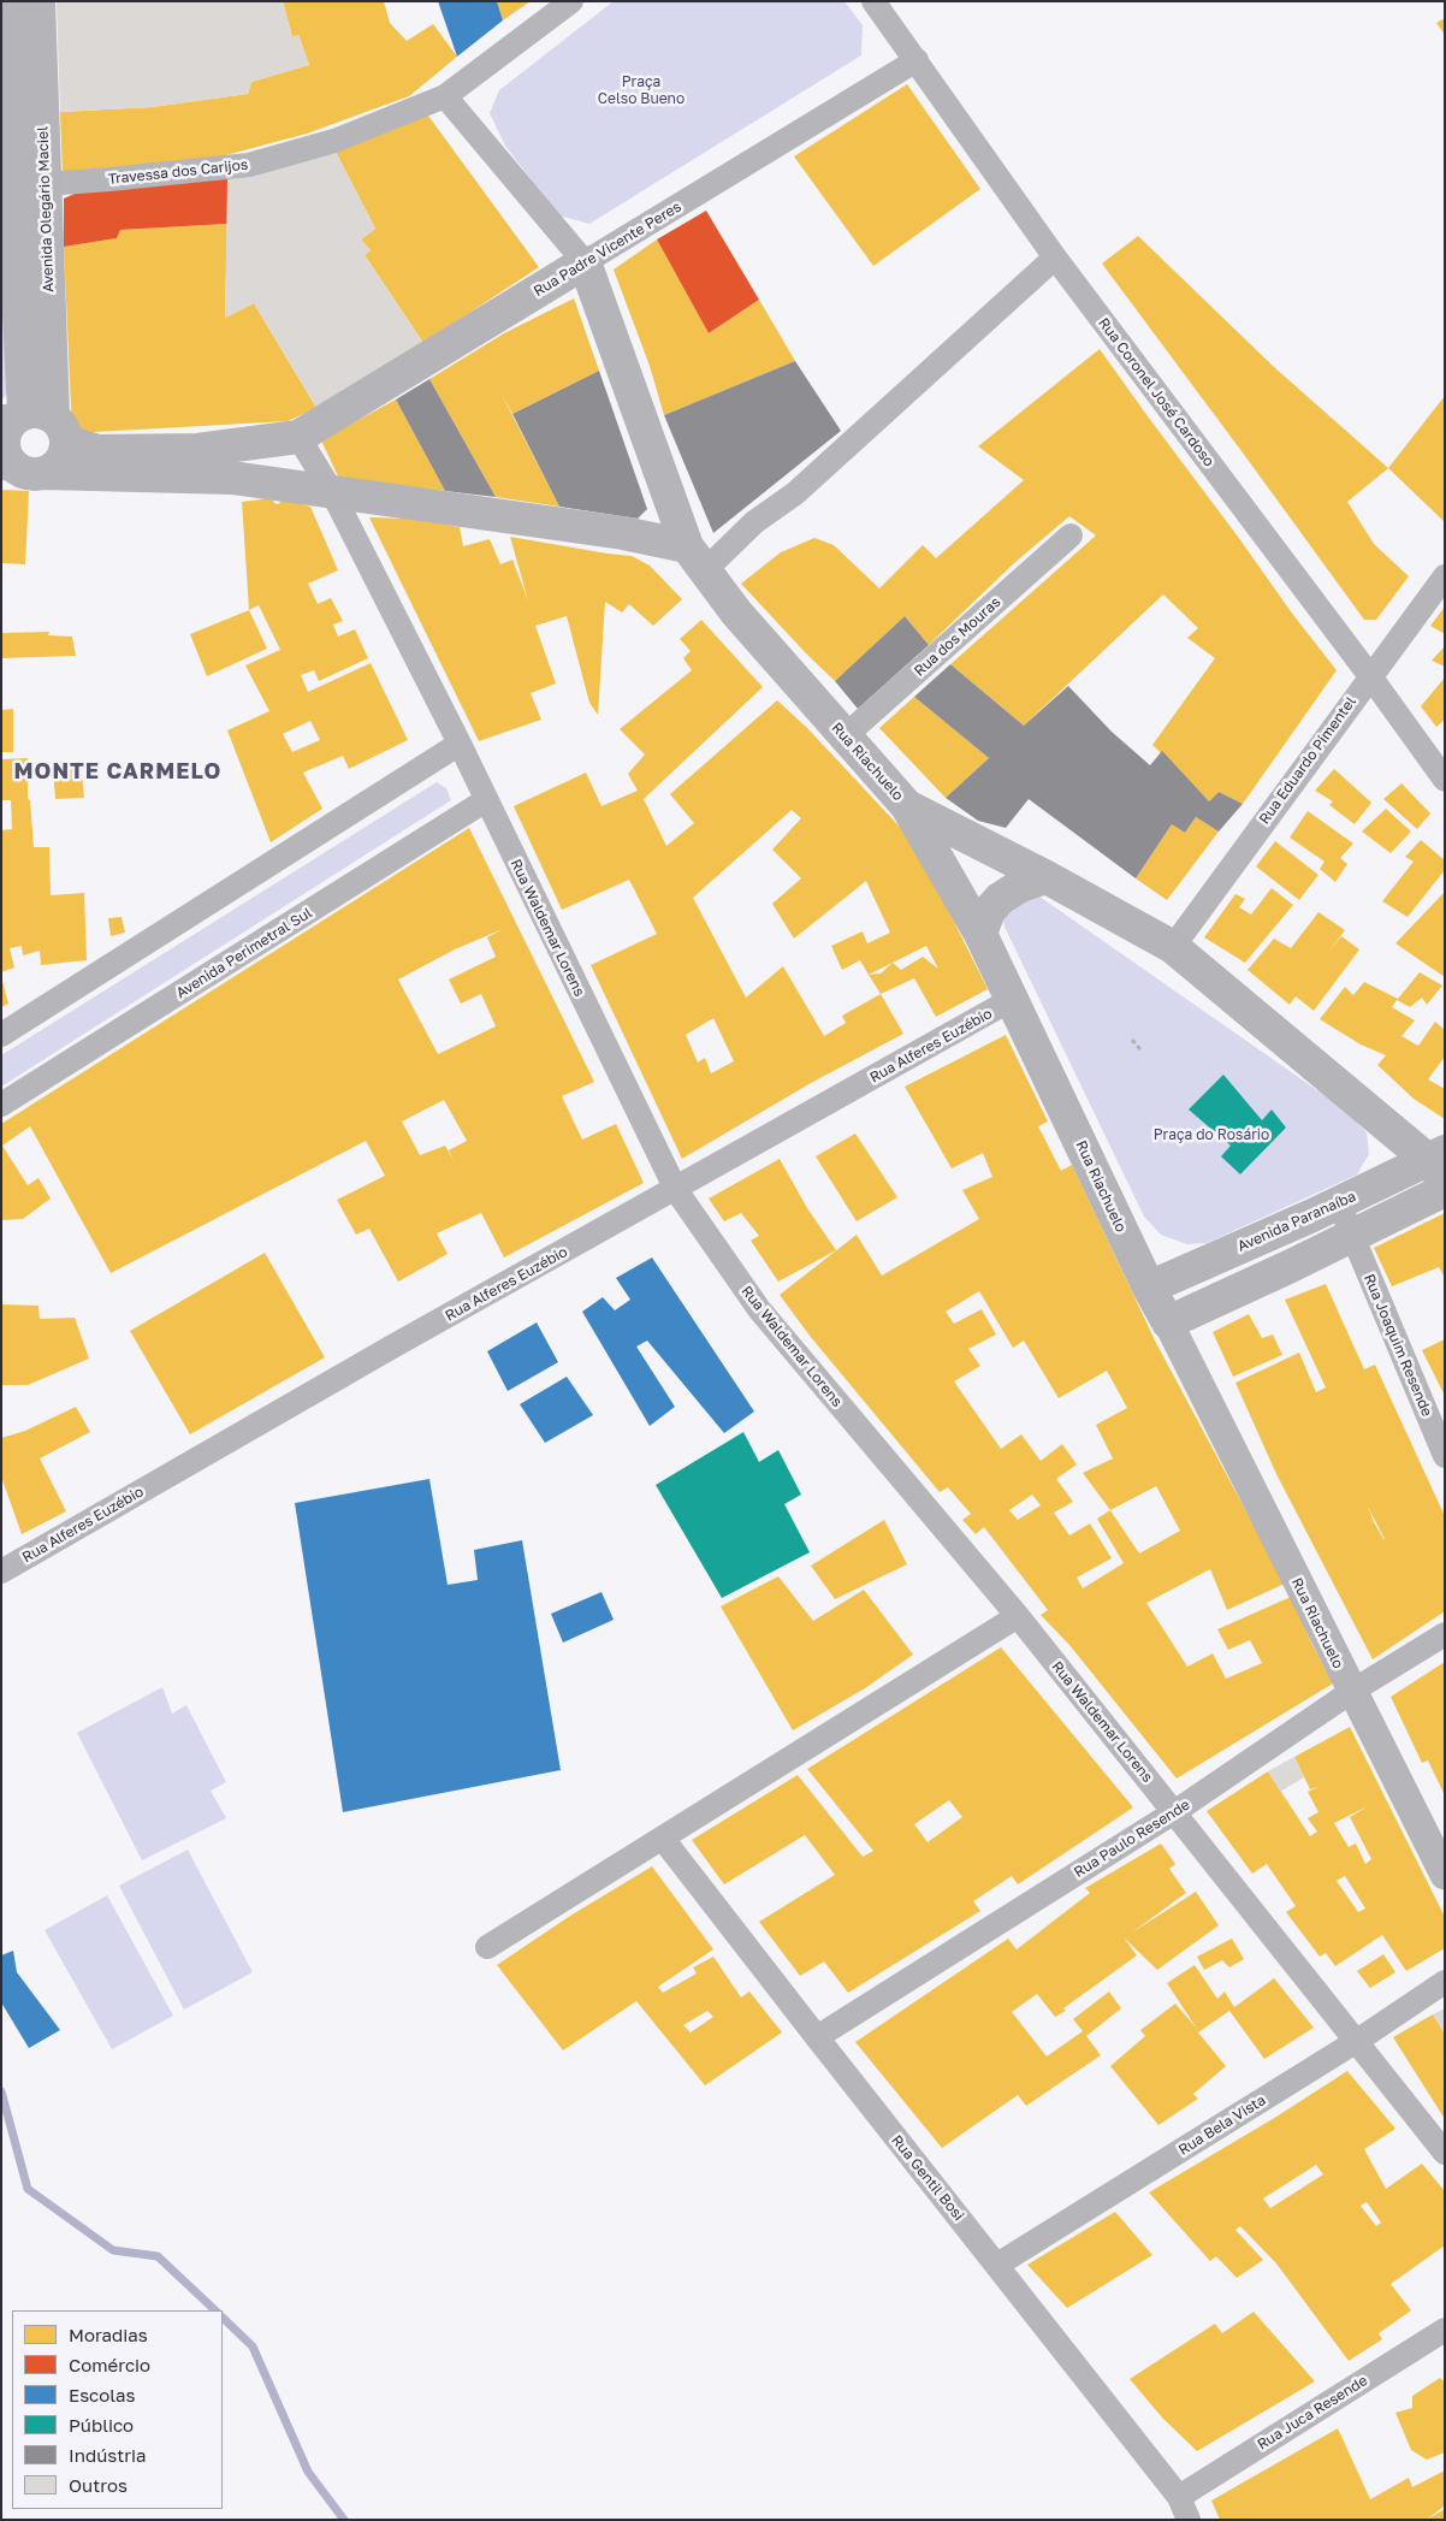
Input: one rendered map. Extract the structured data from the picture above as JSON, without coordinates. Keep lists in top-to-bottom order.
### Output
{
  "streets": {
    "main road": [
      "Avenida Olegário Maciel",
      "Rua Padre Vicente Peres",
      "Rua Riachuelo",
      "Avenida Paranaíba"
    ],
    "street": [
      "Travessa dos Carijos",
      "Rua Coronel José Cardoso",
      "Rua dos Mouras",
      "Rua Eduardo Pimentel",
      "Rua Waldemar Lorens",
      "Avenida Perimetral Sul",
      "Rua Alferes Euzébio",
      "Rua Joaquim Resende",
      "Rua Paulo Resende",
      "Rua Bela Vista",
      "Rua Gentil Bosi",
      "Rua Juca Resende"
    ]
  },
  "crossings": [
    ["Travessa dos Carijos", "Avenida Olegário Maciel"],
    ["Rua Padre Vicente Peres", "Rua Coronel José Cardoso"],
    ["Rua Padre Vicente Peres", "Rua Riachuelo"],
    ["Rua Padre Vicente Peres", "Rua Waldemar Lorens"],
    ["Rua Coronel José Cardoso", "Rua Eduardo Pimentel"],
    ["Rua dos Mouras", "Rua Riachuelo"],
    ["Rua Riachuelo", "Rua Alferes Euzébio"],
    ["Rua Riachuelo", "Avenida Paranaíba"],
    ["Rua Riachuelo", "Rua Paulo Resende"],
    ["Rua Waldemar Lorens", "Avenida Perimetral Sul"],
    ["Rua Waldemar Lorens", "Rua Alferes Euzébio"],
    ["Rua Waldemar Lorens", "Rua Paulo Resende"],
    ["Rua Waldemar Lorens", "Rua Bela Vista"],
    ["Avenida Paranaíba", "Rua Joaquim Resende"],
    ["Rua Paulo Resende", "Rua Gentil Bosi"],
    ["Rua Bela Vista", "Rua Gentil Bosi"],
    ["Rua Gentil Bosi", "Rua Juca Resende"]
  ],
  "districts": ["MONTE CARMELO"],
  "parks": ["Praça Celso Bueno", "Praça do Rosário"],
  "legend": [
    "Moradias",
    "Comércio",
    "Escolas",
    "Público",
    "Indústria",
    "Outros"
  ]
}
